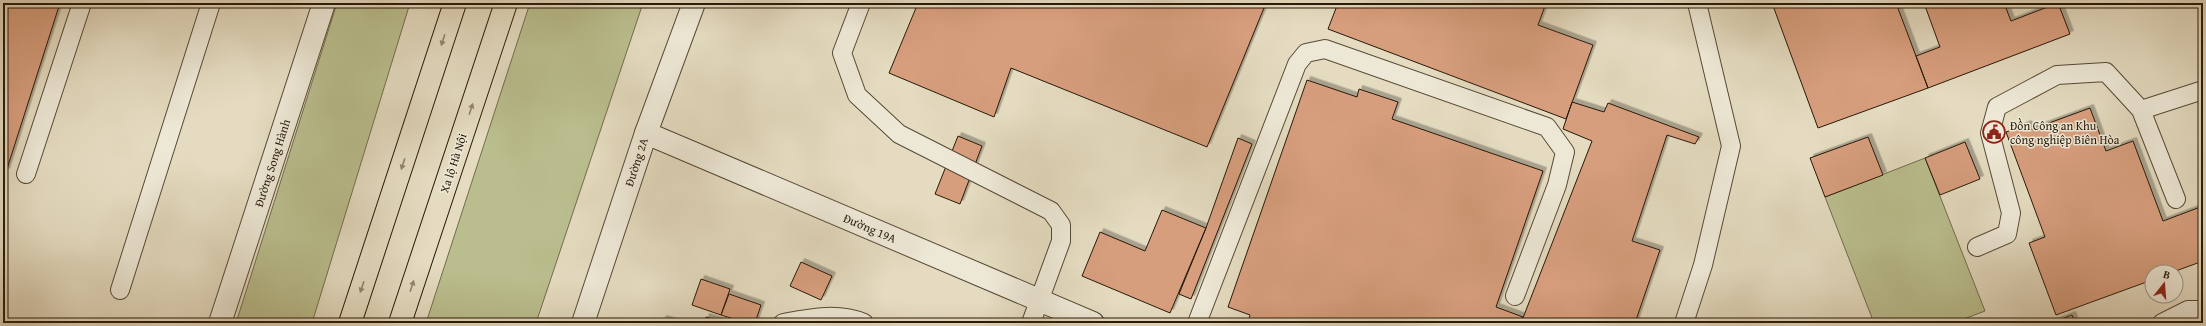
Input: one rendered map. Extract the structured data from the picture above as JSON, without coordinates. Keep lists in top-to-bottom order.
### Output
{
  "streets": {
    "highway": ["Xa lộ Hà Nội"],
    "street": ["Đường 2A", "Đường Song Hành", "Đường 19A"]
  },
  "crossings": [
    ["Đường 2A", "Đường 19A"]
  ],
  "places": {
    "public building": ["Đồn Công an Khu công nghiệp Biên Hòa"]
  },
  "north": "top"
}
